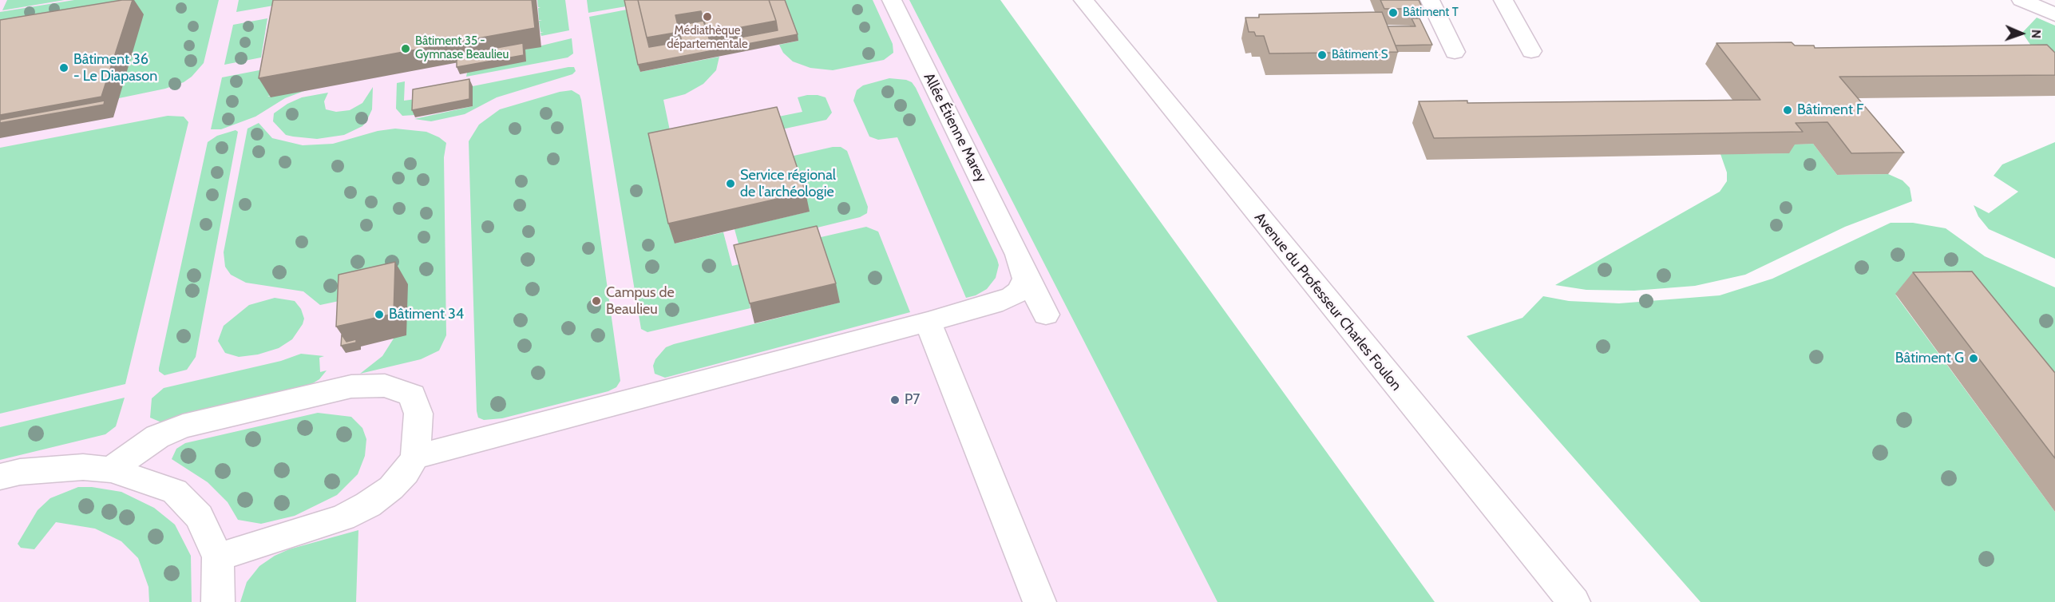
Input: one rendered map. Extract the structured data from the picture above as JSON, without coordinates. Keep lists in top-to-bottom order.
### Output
{
  "streets": {
    "street": ["Allée Étienne Marey", "Avenue du Professeur Charles Foulon"]
  },
  "places": [
    "Bâtiment T",
    "Médiathèque départementale",
    "Bâtiment 35 - Gymnase Beaulieu",
    "Bâtiment S",
    "Bâtiment 36 - Le Diapason",
    "Bâtiment F",
    "Service régional de l'archéologie",
    "Campus de Beaulieu",
    "Bâtiment 34",
    "Bâtiment G",
    "P7"
  ],
  "north": "right"
}
